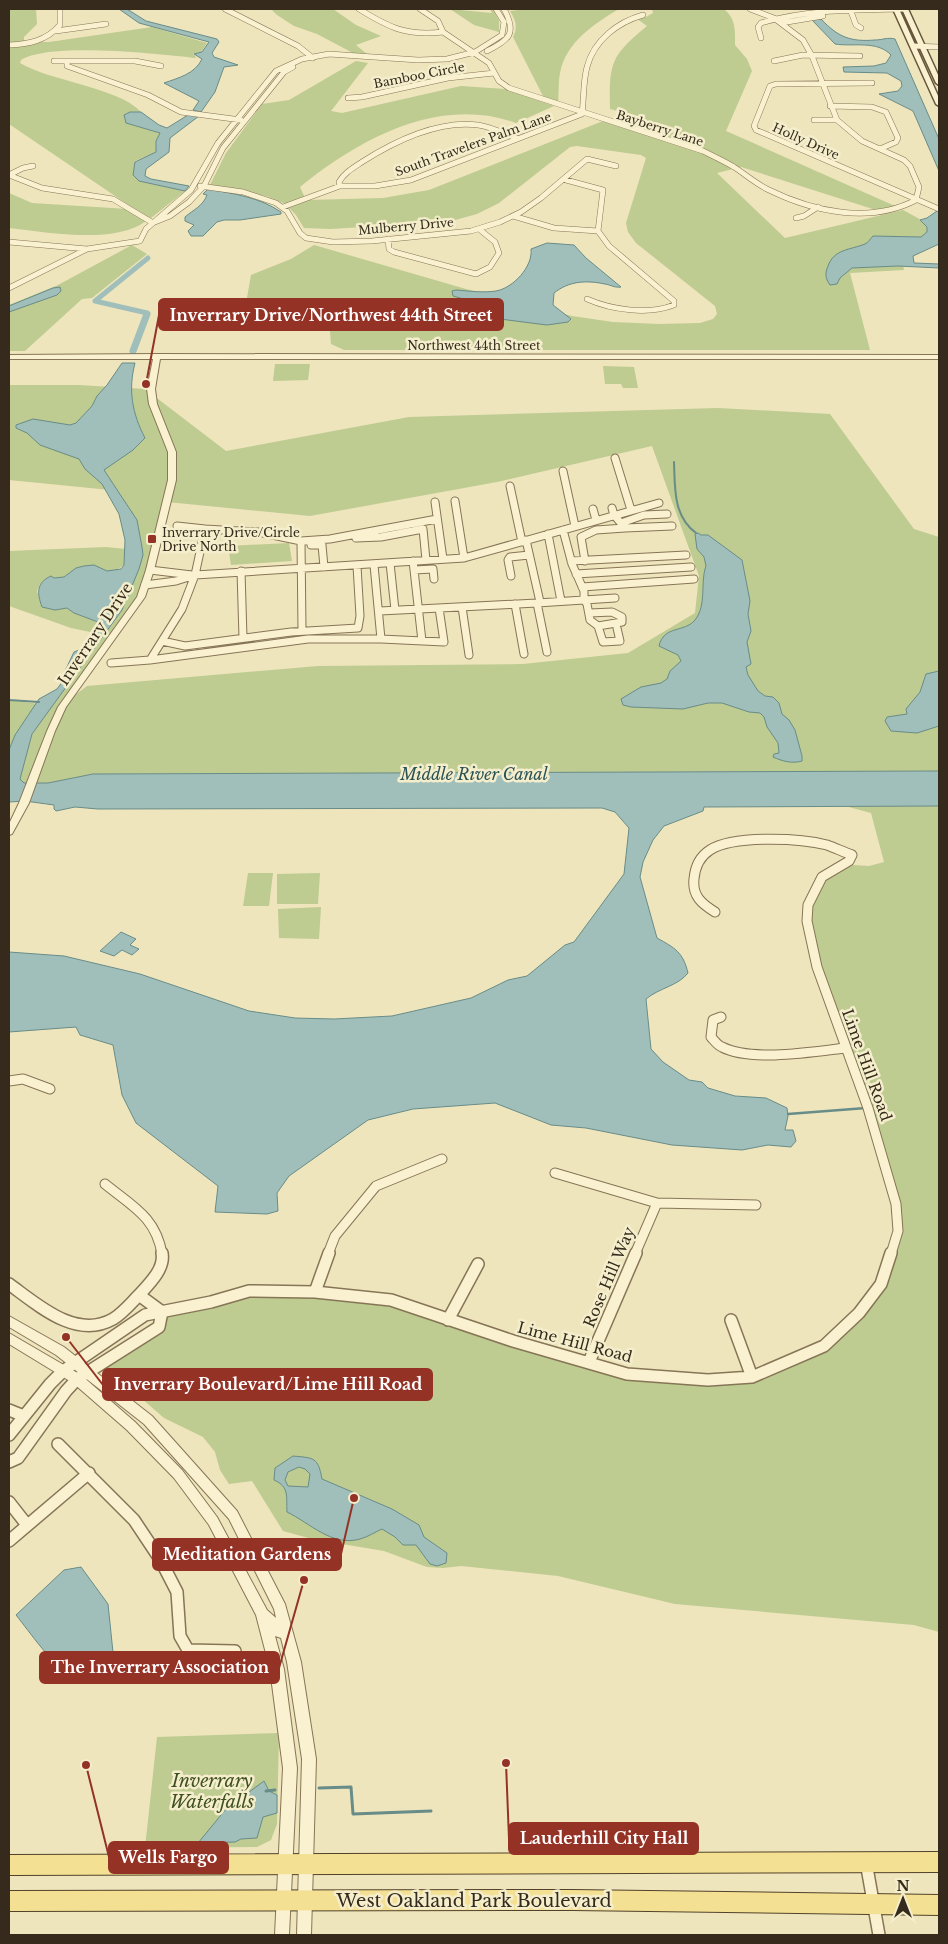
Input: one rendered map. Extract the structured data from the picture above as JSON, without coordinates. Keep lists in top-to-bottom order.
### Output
{
  "streets": {
    "main road": ["West Oakland Park Boulevard"],
    "street": [
      "Bamboo Circle",
      "Bayberry Lane",
      "Holly Drive",
      "South Travelers Palm Lane",
      "Mulberry Drive",
      "Northwest 44th Street",
      "Inverrary Drive",
      "Lime Hill Road",
      "Rose Hill Way"
    ]
  },
  "crossings": [
    ["Bamboo Circle", "Bayberry Lane"],
    ["Bayberry Lane", "Holly Drive"],
    ["Bayberry Lane", "South Travelers Palm Lane"],
    ["South Travelers Palm Lane", "Mulberry Drive"],
    ["Northwest 44th Street", "Inverrary Drive"],
    ["Lime Hill Road", "Rose Hill Way"]
  ],
  "water": ["Middle River Canal"],
  "parks": ["Inverrary Waterfalls"],
  "places": {
    "other": [
      "Inverrary Drive/Northwest 44th Street",
      "Inverrary Boulevard/Lime Hill Road",
      "Meditation Gardens",
      "The Inverrary Association",
      "Lauderhill City Hall",
      "Wells Fargo"
    ],
    "transit": ["Inverrary Drive/Circle Drive North"]
  },
  "north": "top"
}
